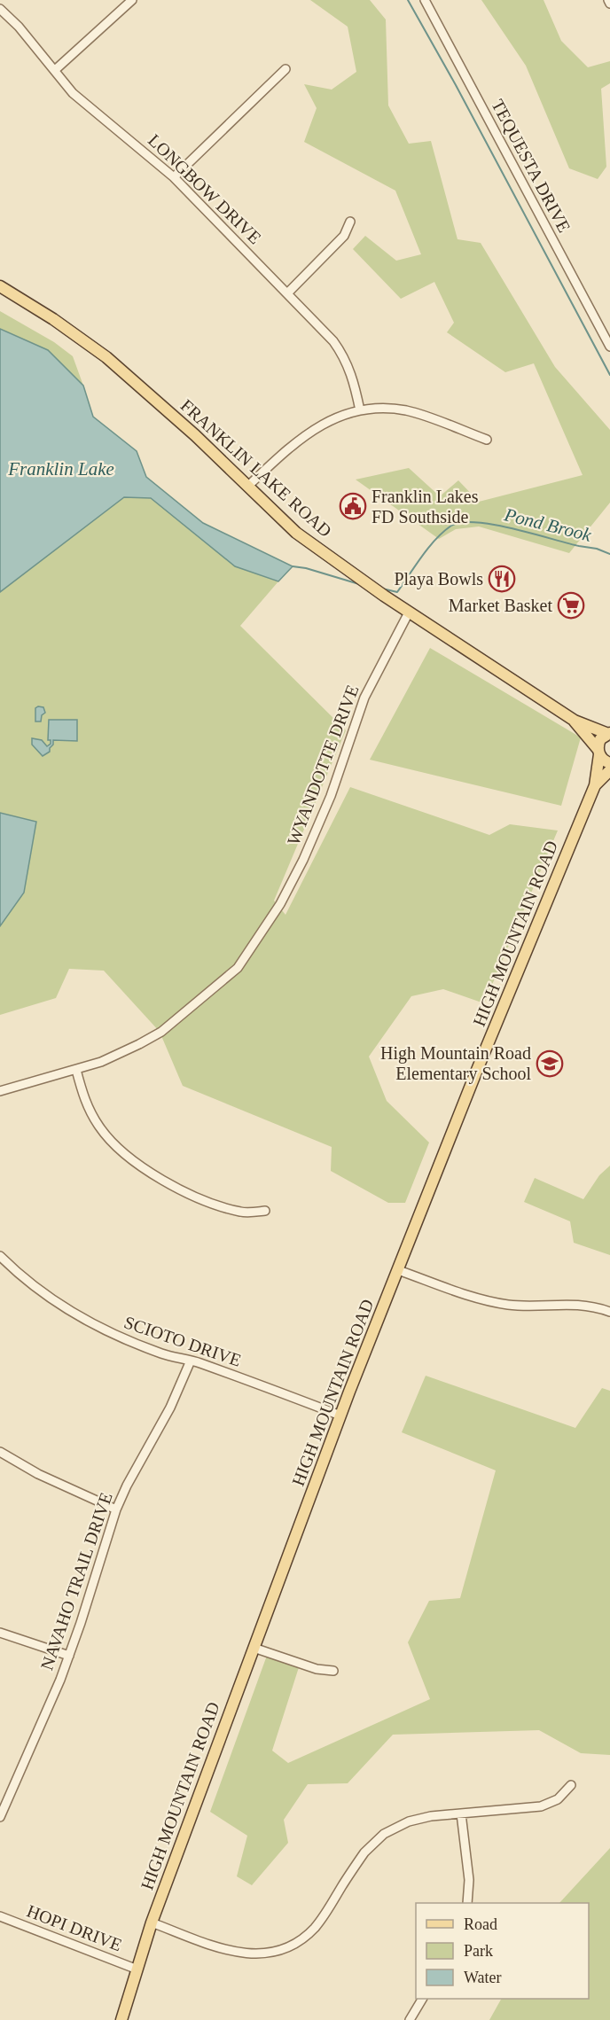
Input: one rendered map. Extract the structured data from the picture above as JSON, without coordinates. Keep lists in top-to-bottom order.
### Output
{
  "streets": {
    "main road": ["FRANKLIN LAKE ROAD", "HIGH MOUNTAIN ROAD"],
    "street": [
      "TEQUESTA DRIVE",
      "LONGBOW DRIVE",
      "WYANDOTTE DRIVE",
      "SCIOTO DRIVE",
      "NAVAHO TRAIL DRIVE",
      "HOPI DRIVE"
    ]
  },
  "crossings": [
    ["FRANKLIN LAKE ROAD", "WYANDOTTE DRIVE"],
    ["FRANKLIN LAKE ROAD", "HIGH MOUNTAIN ROAD"],
    ["HIGH MOUNTAIN ROAD", "SCIOTO DRIVE"],
    ["HIGH MOUNTAIN ROAD", "HOPI DRIVE"],
    ["SCIOTO DRIVE", "NAVAHO TRAIL DRIVE"]
  ],
  "water": ["Franklin Lake", "Pond Brook"],
  "places": {
    "public building": ["Franklin Lakes FD Southside"],
    "restaurant": ["Playa Bowls"],
    "supermarket": ["Market Basket"],
    "school or university": ["High Mountain Road Elementary School"]
  },
  "legend": ["Road", "Park", "Water"]
}
